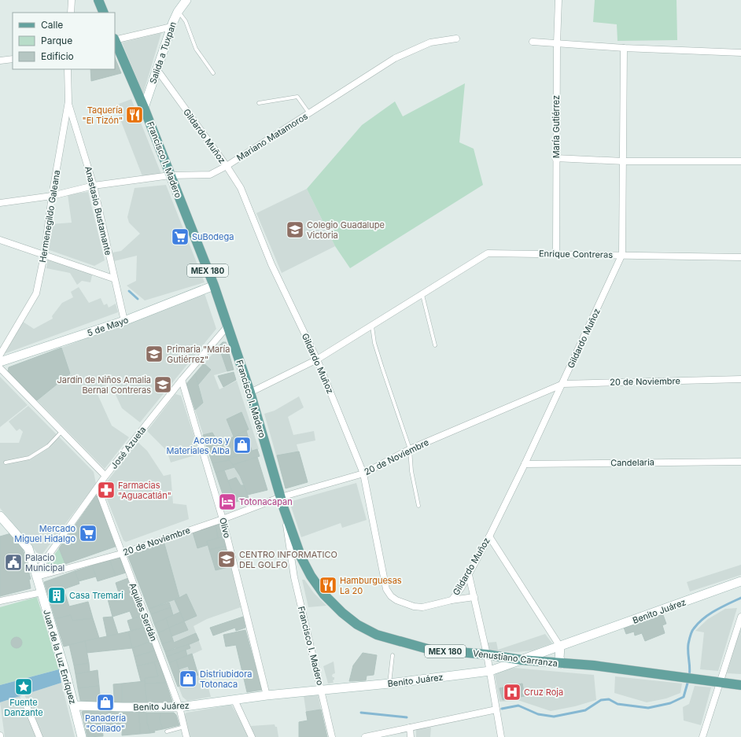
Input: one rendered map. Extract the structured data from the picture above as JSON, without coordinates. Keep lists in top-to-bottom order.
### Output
{
  "streets": {
    "main road": ["Francisco I. Madero", "MEX 180", "Venustiano Carranza"],
    "street": [
      "Salida a Tuxpan",
      "María Gutiérrez",
      "Gildardo Muñoz",
      "Mariano Matamoros",
      "Anastasio Bustamante",
      "Hermenegildo Galeana",
      "Enrique Contreras",
      "5 de Mayo",
      "20 de Noviembre",
      "José Azueta",
      "Candelaria",
      "Olivo",
      "Benito Juárez",
      "Aquiles Serdán",
      "Juan de la Luz Enríquez"
    ]
  },
  "crossings": [
    ["Salida a Tuxpan", "Gildardo Muñoz"],
    ["Salida a Tuxpan", "Francisco I. Madero"],
    ["María Gutiérrez", "Enrique Contreras"],
    ["Gildardo Muñoz", "Mariano Matamoros"],
    ["Gildardo Muñoz", "Enrique Contreras"],
    ["Gildardo Muñoz", "20 de Noviembre"],
    ["Gildardo Muñoz", "Candelaria"],
    ["Mariano Matamoros", "Francisco I. Madero"],
    ["Mariano Matamoros", "Anastasio Bustamante"],
    ["Mariano Matamoros", "Hermenegildo Galeana"],
    ["Francisco I. Madero", "Enrique Contreras"],
    ["Francisco I. Madero", "5 de Mayo"],
    ["Francisco I. Madero", "20 de Noviembre"],
    ["Francisco I. Madero", "José Azueta"],
    ["Francisco I. Madero", "Benito Juárez"],
    ["Francisco I. Madero", "Venustiano Carranza"],
    ["Anastasio Bustamante", "Hermenegildo Galeana"],
    ["Anastasio Bustamante", "5 de Mayo"],
    ["20 de Noviembre", "José Azueta"],
    ["20 de Noviembre", "Olivo"],
    ["20 de Noviembre", "Aquiles Serdán"],
    ["20 de Noviembre", "Juan de la Luz Enríquez"],
    ["José Azueta", "Olivo"],
    ["José Azueta", "Aquiles Serdán"],
    ["José Azueta", "Juan de la Luz Enríquez"],
    ["Olivo", "Benito Juárez"],
    ["Benito Juárez", "Aquiles Serdán"],
    ["Benito Juárez", "Juan de la Luz Enríquez"],
    ["Benito Juárez", "Venustiano Carranza"]
  ],
  "places": {
    "restaurant": ["Taquería \"El Tizón\"", "Hamburguesas La 20"],
    "school or university": [
      "Colegio Guadalupe Victoria",
      "Primaria \"María Gutiérrez\"",
      "Jardín de Niños Amalia Bernal Contreras",
      "CENTRO INFORMATICO DEL GOLFO"
    ],
    "supermarket": ["SuBodega", "Mercado Miguel Hidalgo"],
    "shop": ["Aceros y Materiales Alba", "Distriubidora Totonaca", "Panadería \"Collado\""],
    "pharmacy": ["Farmacias \"Aguacatlán\""],
    "hotel": ["Totonacapan"],
    "public building": ["Palacio Municipal"],
    "building": ["Casa Tremari"],
    "place": ["Fuente Danzante"],
    "hospital": ["Cruz Roja"]
  },
  "legend": ["Calle", "Parque", "Edificio"]
}
